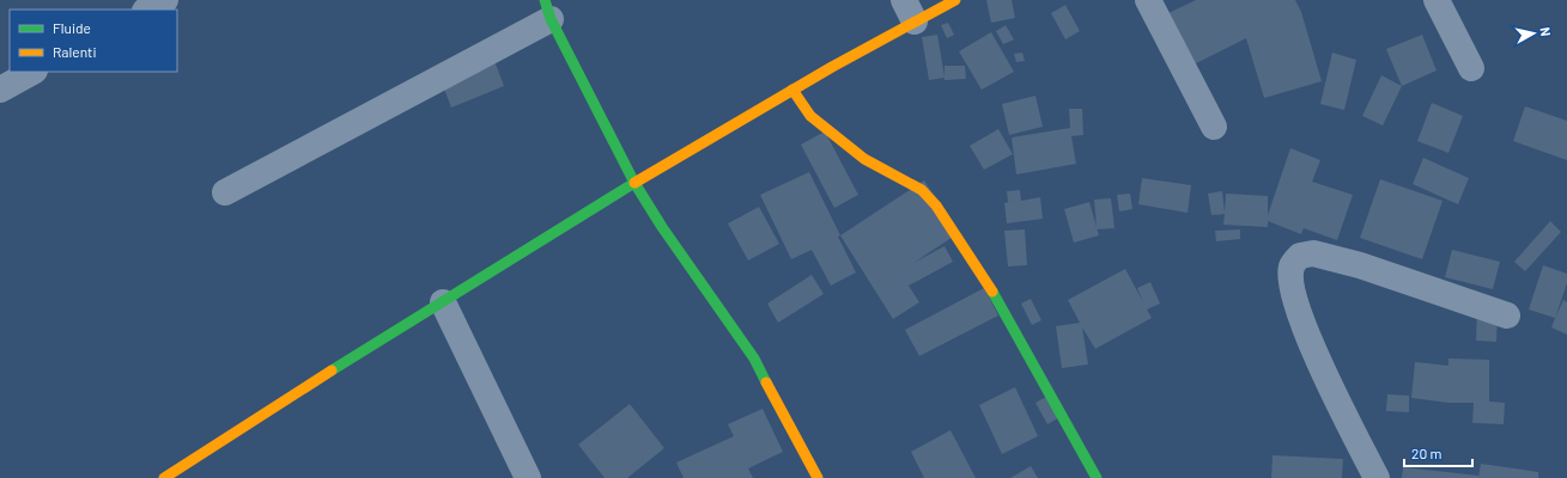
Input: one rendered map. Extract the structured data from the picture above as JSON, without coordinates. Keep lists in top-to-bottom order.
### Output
{
  "legend": ["Fluide", "Ralenti"],
  "scale_bar": "20 m",
  "north": "right"
}
